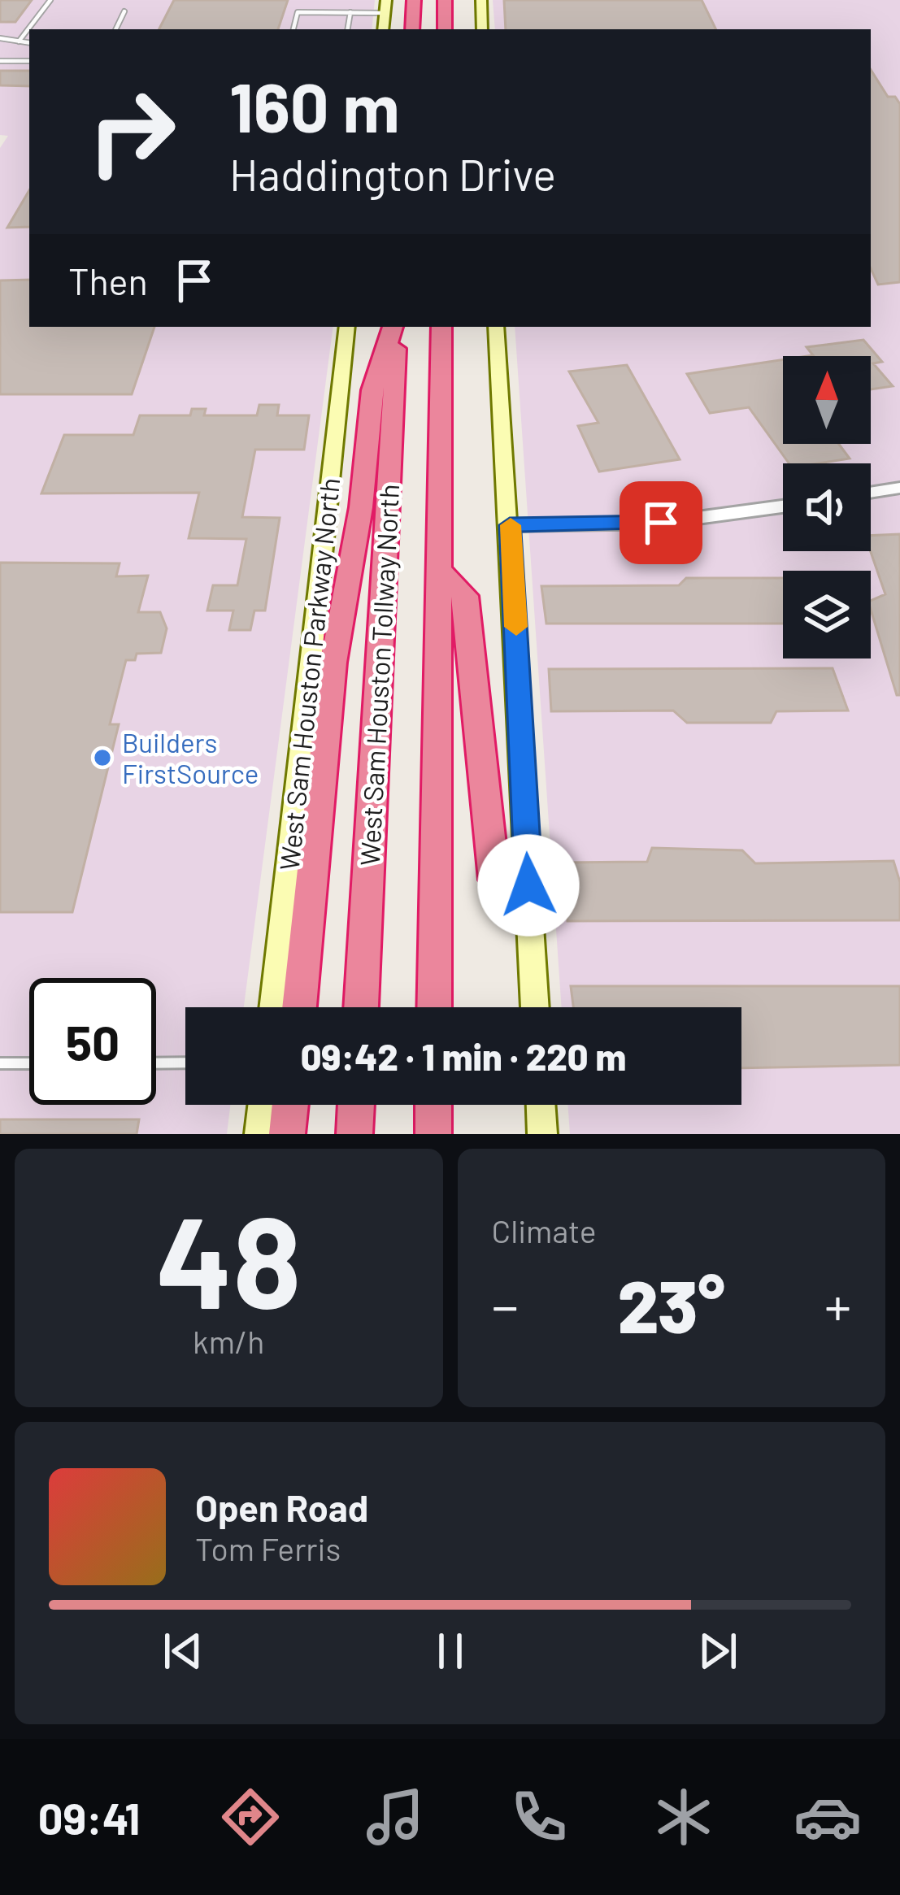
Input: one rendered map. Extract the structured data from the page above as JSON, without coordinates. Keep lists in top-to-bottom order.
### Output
{
  "streets": {
    "highway": ["West Sam Houston Tollway North"],
    "main road": ["West Sam Houston Parkway North"]
  },
  "places": ["Builders FirstSource"],
  "north": "top",
  "page": {
    "turn": ["160 m", "Haddington Drive"],
    "then": "Then",
    "limit": "50",
    "trip": "09:42 · 1 min · 220 m",
    "tile": [
      ["48", "km/h"],
      "Climate"
    ],
    "heat": ["−", "23°", "+"],
    "song": ["Open Road", "Tom Ferris"],
    "tabs": "09:41"
  }
}
